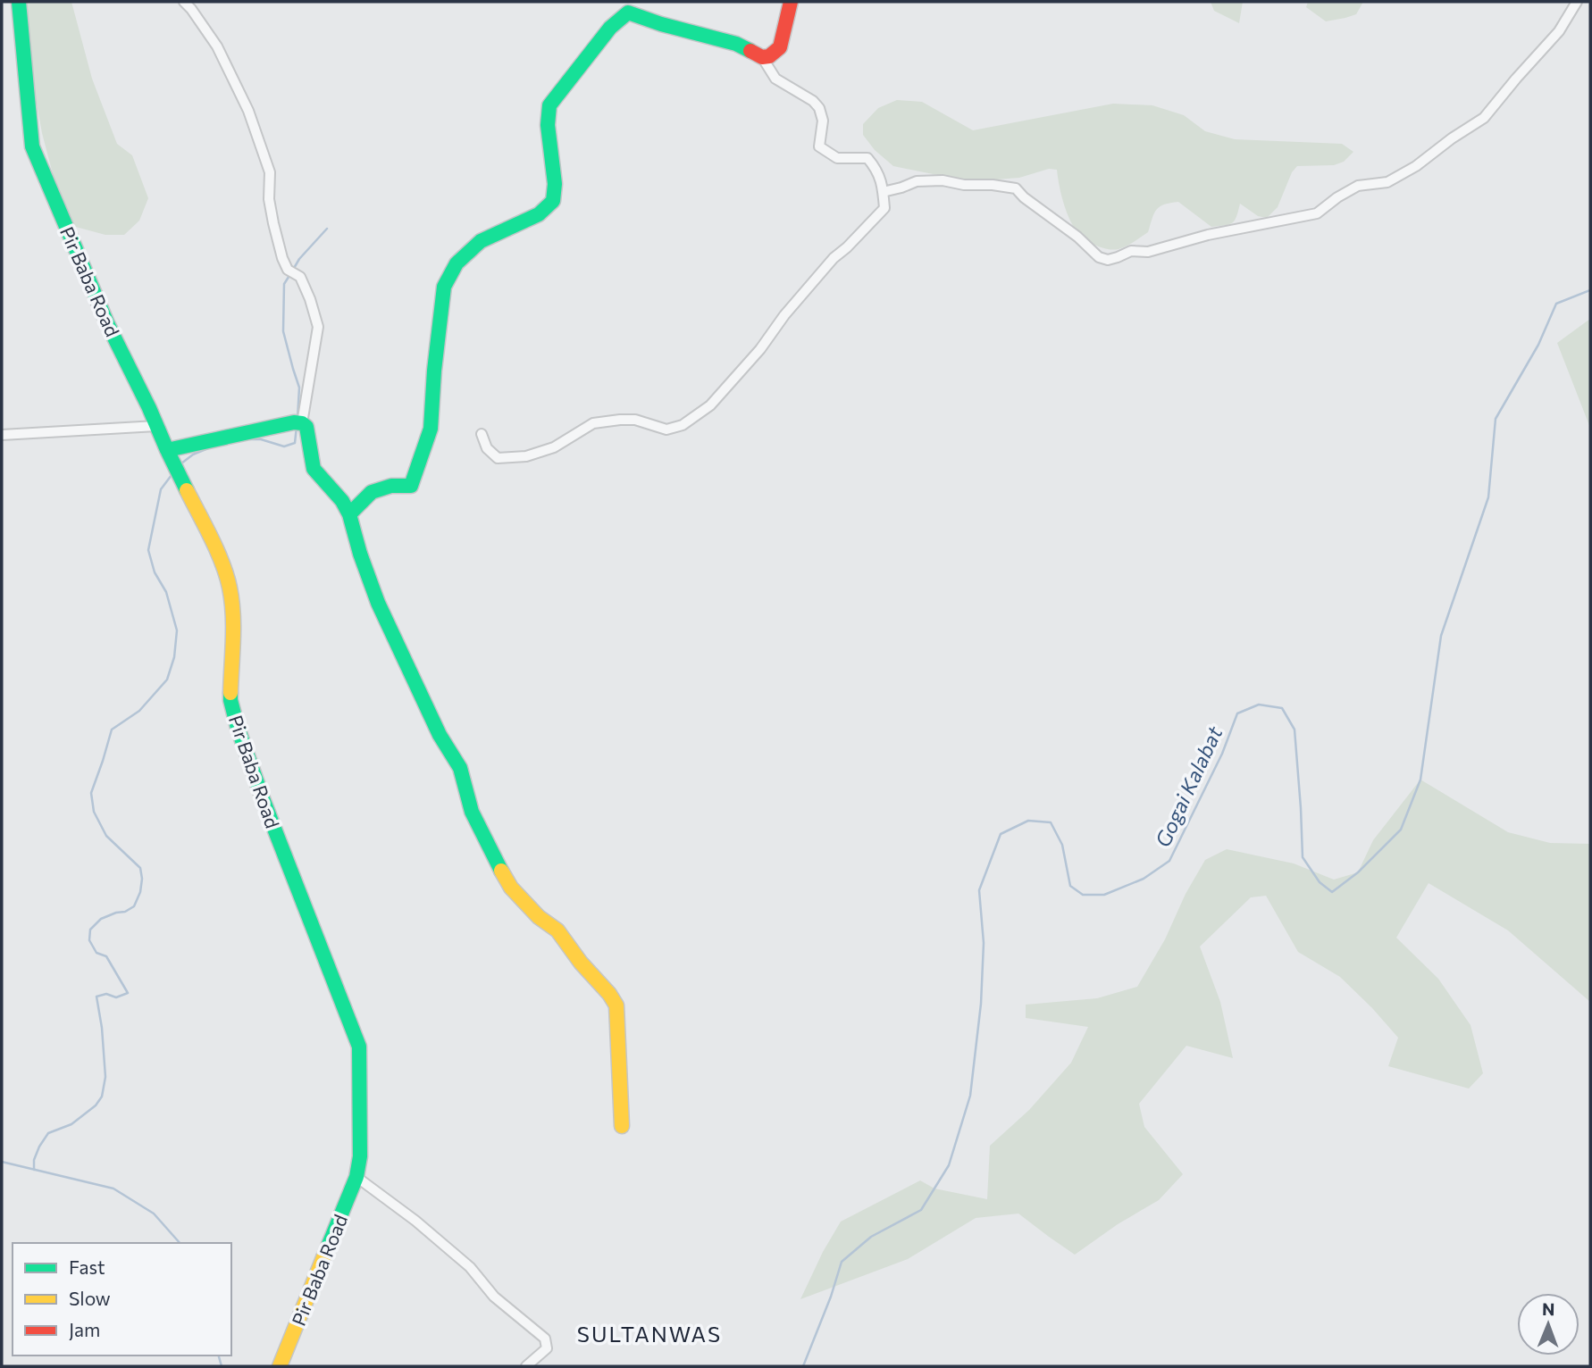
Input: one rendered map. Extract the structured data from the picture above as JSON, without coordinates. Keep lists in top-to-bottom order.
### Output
{
  "streets": {
    "street": ["Pir Baba Road"]
  },
  "districts": ["SULTANWAS"],
  "water": ["Gogai Kalabat"],
  "legend": ["Fast", "Slow", "Jam"],
  "north": "top"
}
